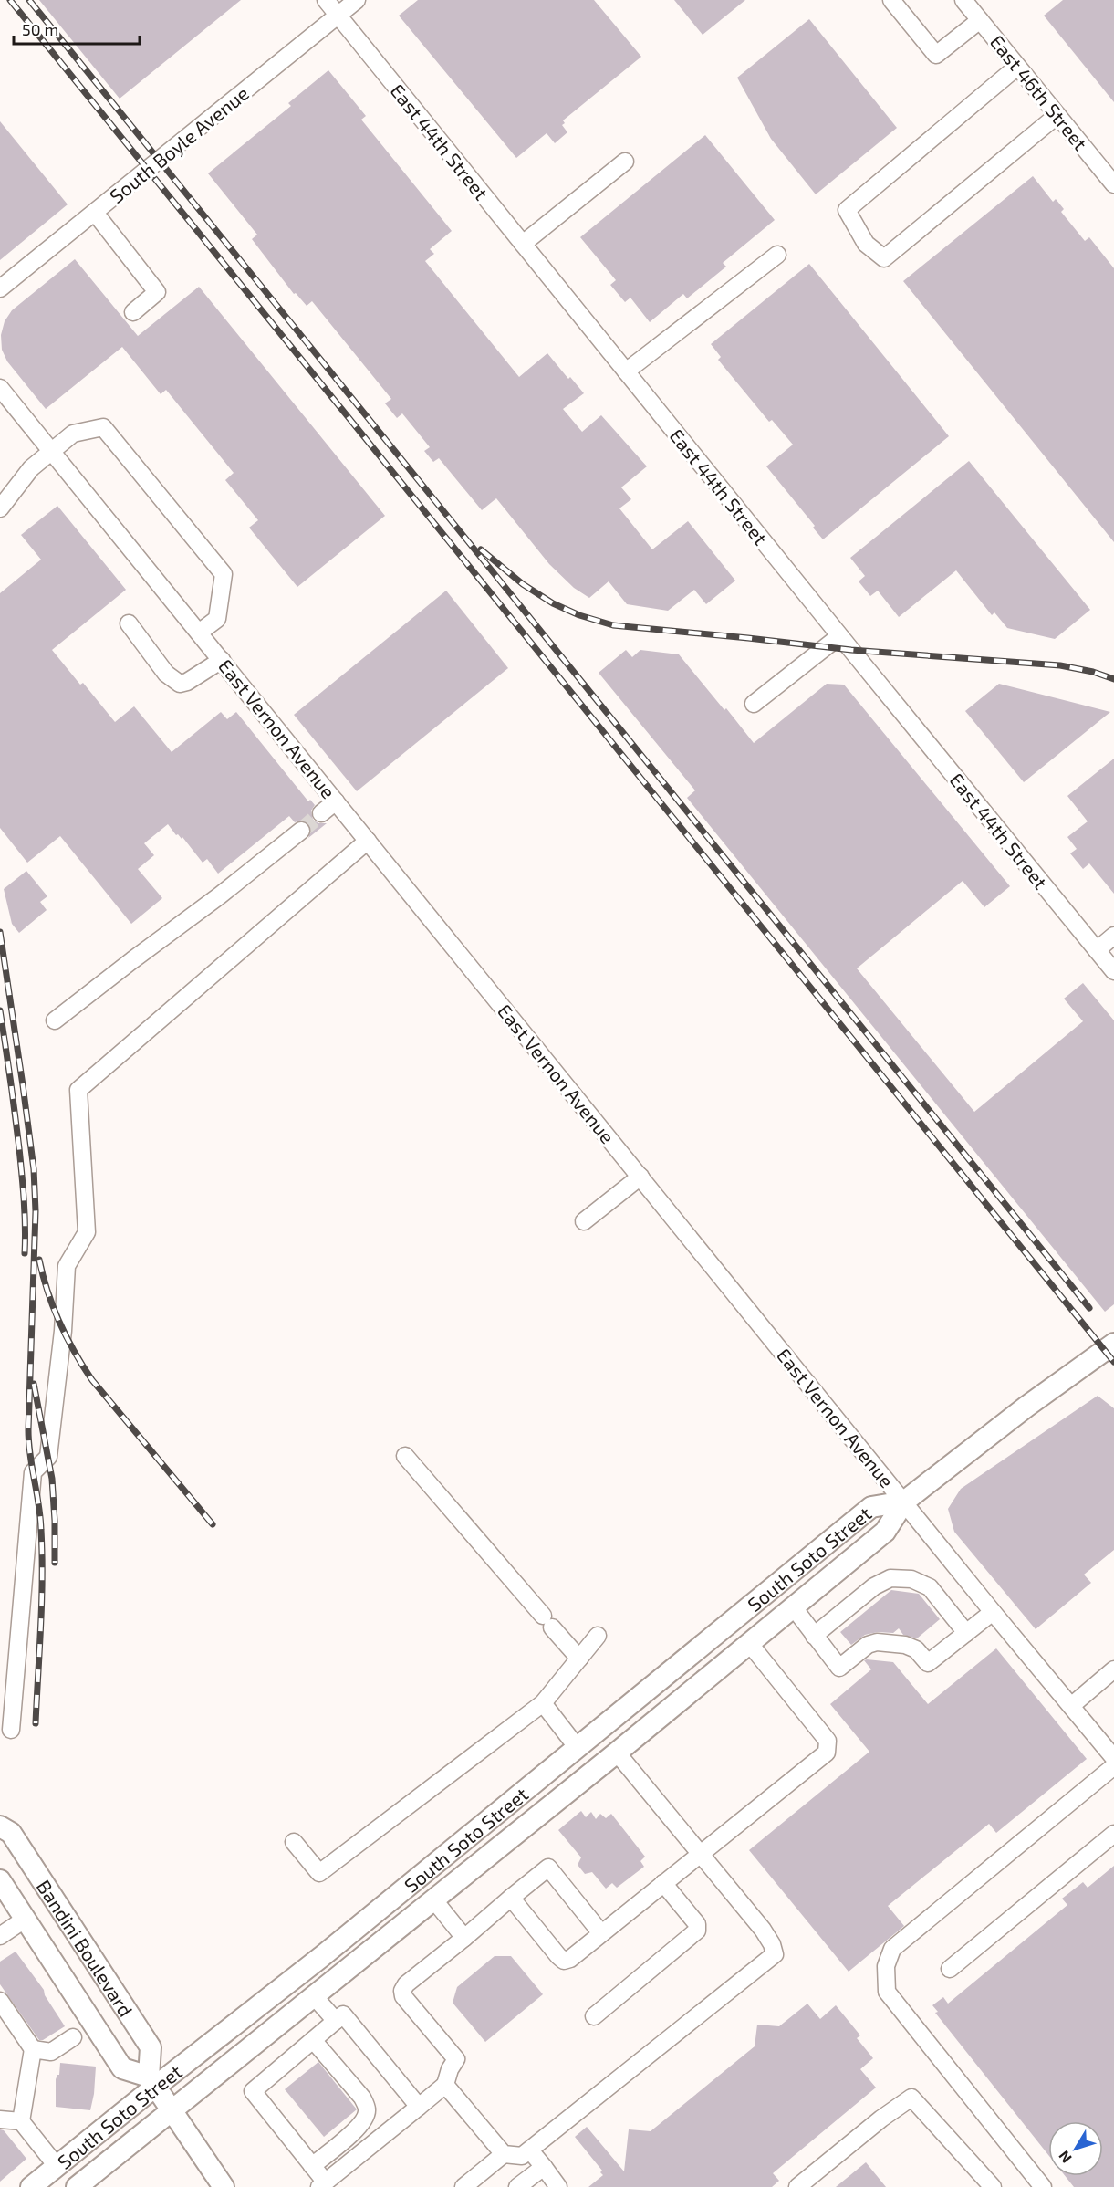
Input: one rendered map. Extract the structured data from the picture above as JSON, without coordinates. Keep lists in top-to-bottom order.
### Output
{
  "streets": {
    "main road": ["South Soto Street", "Bandini Boulevard"],
    "street": [
      "East 46th Street",
      "East 44th Street",
      "South Boyle Avenue",
      "East Vernon Avenue"
    ]
  },
  "crossings": [
    ["East 44th Street", "South Boyle Avenue"],
    ["East Vernon Avenue", "South Soto Street"],
    ["South Soto Street", "Bandini Boulevard"]
  ],
  "scale_bar": "50 m",
  "north": "bottom left"
}
